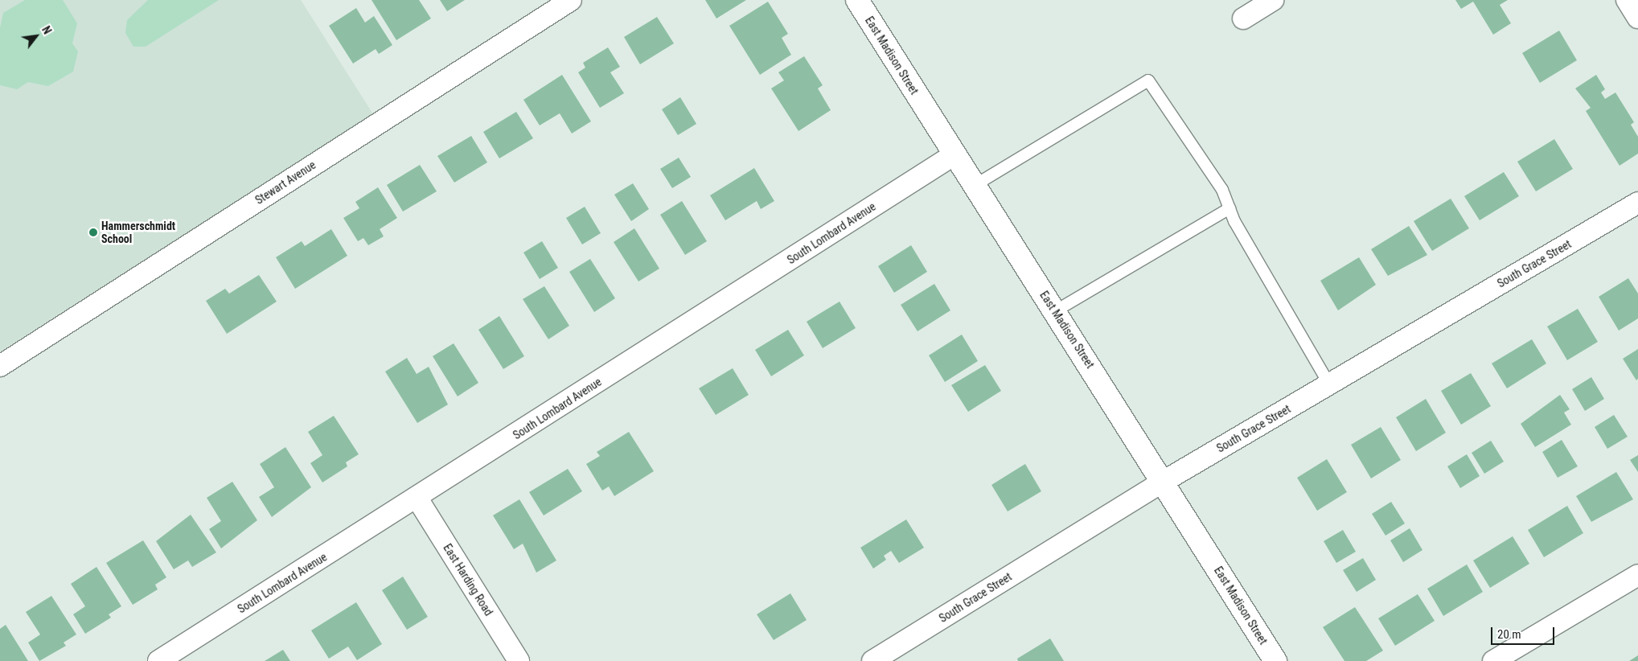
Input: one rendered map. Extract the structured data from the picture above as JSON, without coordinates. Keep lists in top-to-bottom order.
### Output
{
  "streets": {
    "street": [
      "East Madison Street",
      "Stewart Avenue",
      "South Lombard Avenue",
      "South Grace Street",
      "East Harding Road"
    ]
  },
  "crossings": [
    ["East Madison Street", "South Lombard Avenue"],
    ["East Madison Street", "South Grace Street"],
    ["South Lombard Avenue", "East Harding Road"]
  ],
  "places": ["Hammerschmidt School"],
  "scale_bar": "20 m",
  "north": "top right"
}
